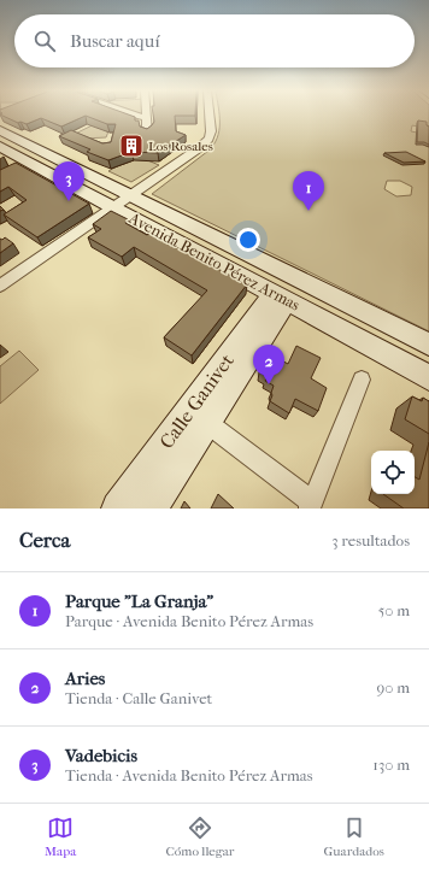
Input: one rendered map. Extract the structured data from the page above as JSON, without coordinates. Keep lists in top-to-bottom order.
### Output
{
  "streets": {
    "street": ["Avenida Benito Pérez Armas", "Calle Ganivet"]
  },
  "crossings": [
    ["Avenida Benito Pérez Armas", "Calle Ganivet"]
  ],
  "places": {
    "building": ["Los Rosales"]
  },
  "page": {
    "search": "Buscar aquí",
    "pins": ["3", "1", "2"],
    "heading": ["Cerca", "3 resultados"],
    "list": [
      {
        "mark": "1",
        "name": "Parque \"La Granja\"",
        "note": "Parque · Avenida Benito Pérez Armas",
        "value": "50 m"
      },
      {
        "mark": "2",
        "name": "Aries",
        "note": "Tienda · Calle Ganivet",
        "value": "90 m"
      },
      {
        "mark": "3",
        "name": "Vadebicis",
        "note": "Tienda · Avenida Benito Pérez Armas",
        "value": "130 m"
      }
    ],
    "nav": ["Mapa", "Cómo llegar", "Guardados"]
  }
}
